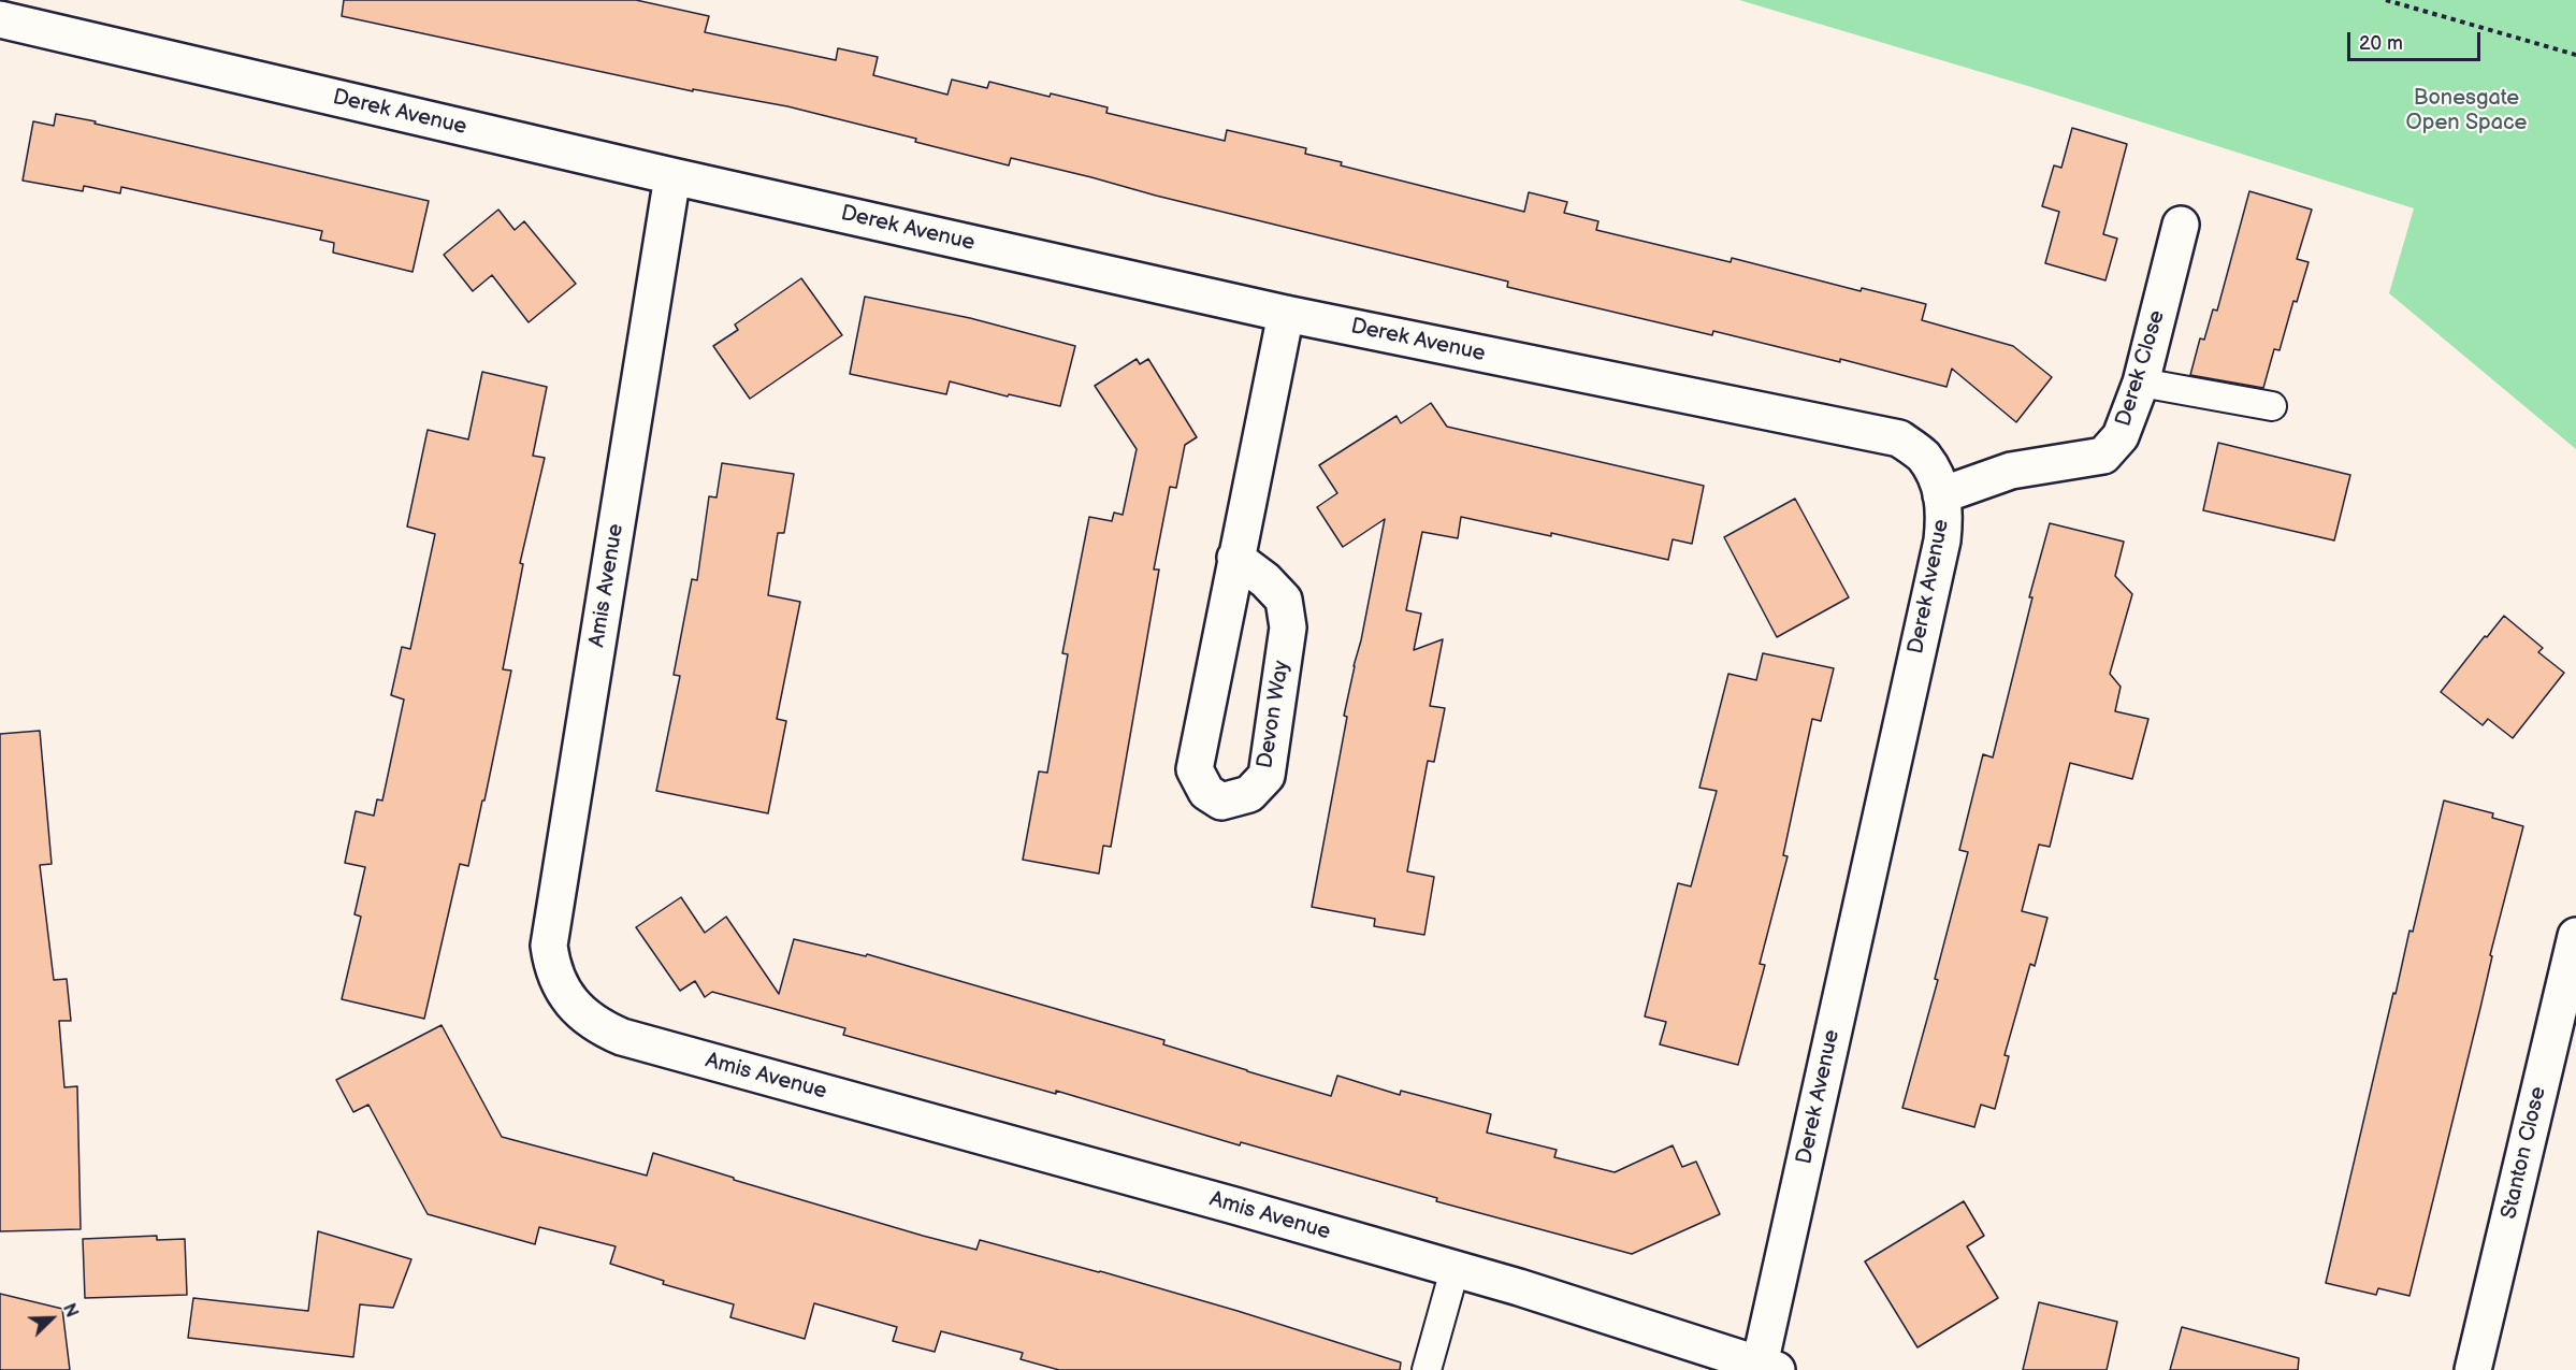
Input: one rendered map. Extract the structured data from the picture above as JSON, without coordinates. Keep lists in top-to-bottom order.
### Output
{
  "streets": {
    "street": [
      "Derek Avenue",
      "Derek Close",
      "Amis Avenue",
      "Devon Way",
      "Stanton Close"
    ]
  },
  "crossings": [
    ["Derek Avenue", "Derek Close"],
    ["Derek Avenue", "Amis Avenue"],
    ["Derek Avenue", "Devon Way"]
  ],
  "parks": ["Bonesgate Open Space"],
  "scale_bar": "20 m",
  "north": "top right"
}
